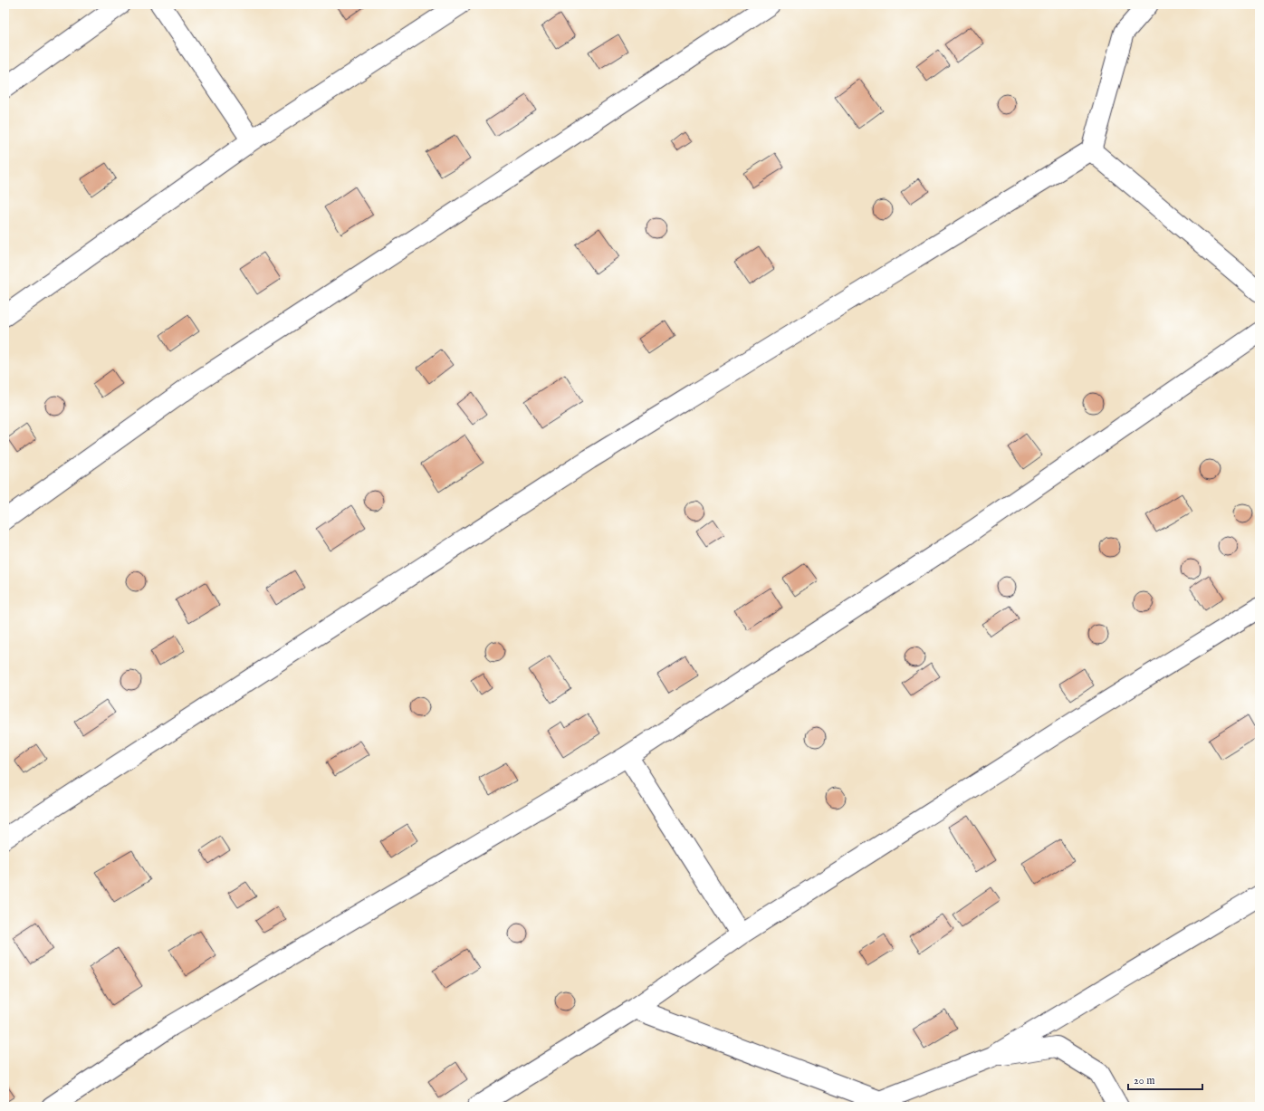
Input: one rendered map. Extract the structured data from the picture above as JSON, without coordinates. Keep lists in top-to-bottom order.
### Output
{
  "scale_bar": "20 m"
}
